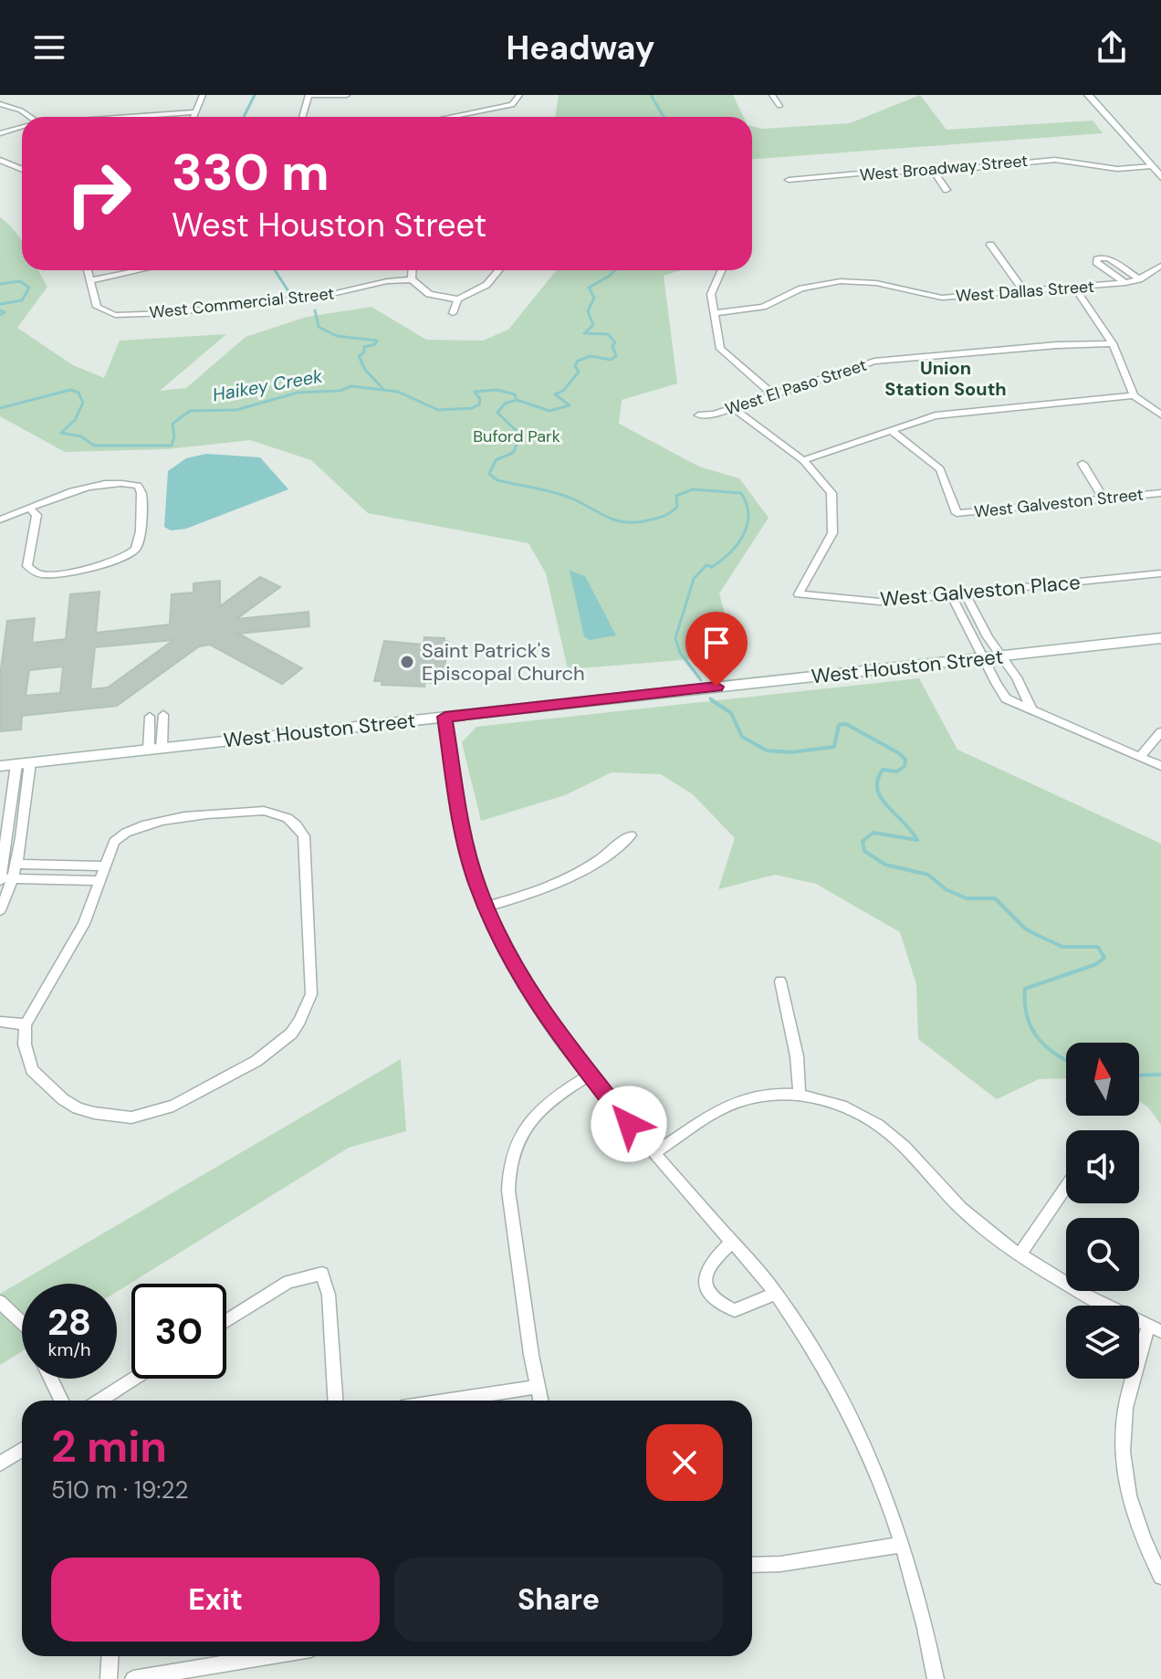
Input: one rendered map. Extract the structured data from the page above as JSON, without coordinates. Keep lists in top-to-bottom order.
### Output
{
  "streets": {
    "main road": ["West Houston Street"],
    "street": [
      "West Broadway Street",
      "West Dallas Street",
      "West Commercial Street",
      "West El Paso Street",
      "West Galveston Street",
      "West Galveston Place"
    ]
  },
  "districts": ["Union Station South"],
  "water": ["Haikey Creek"],
  "parks": ["Buford Park"],
  "places": ["Saint Patrick's Episcopal Church"],
  "north": "top",
  "page": {
    "header": "Headway",
    "turn": ["330 m", "West Houston Street"],
    "speed": "28 km/h",
    "limit": "30",
    "heading": ["2 min", "510 m · 19:22"],
    "buttons": ["Exit", "Share"]
  }
}
